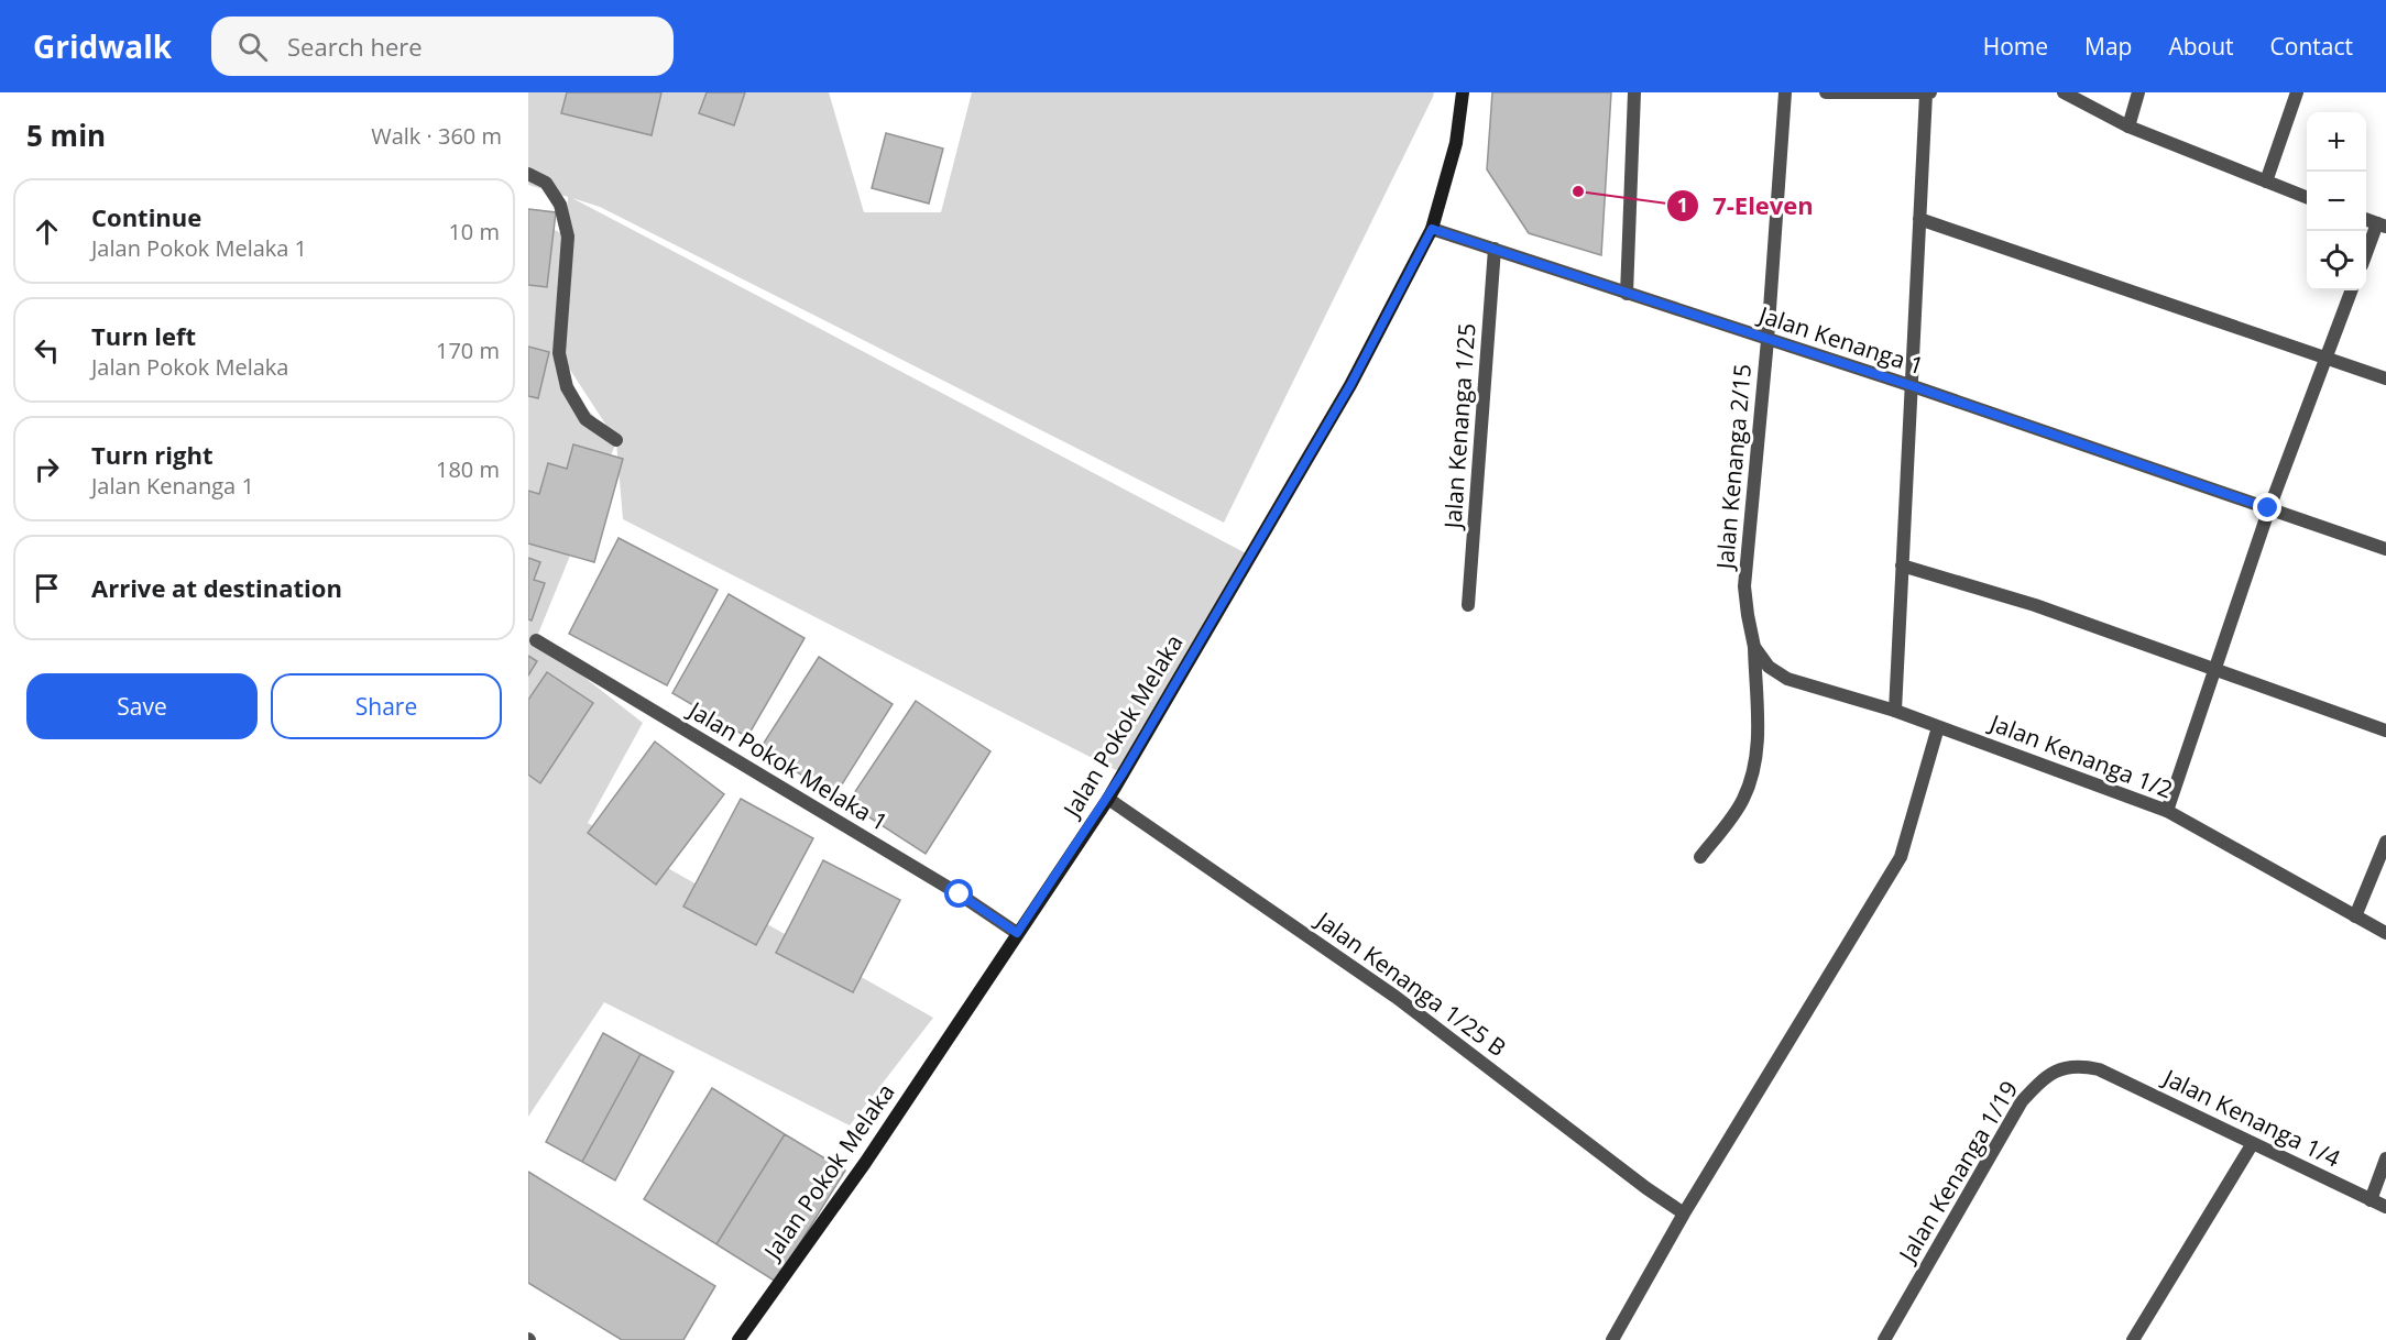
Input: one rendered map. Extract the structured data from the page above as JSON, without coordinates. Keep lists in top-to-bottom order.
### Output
{
  "streets": {
    "street": [
      "Jalan Kenanga 1",
      "Jalan Kenanga 1/25",
      "Jalan Kenanga 2/15",
      "Jalan Pokok Melaka",
      "Jalan Kenanga 1/2",
      "Jalan Pokok Melaka 1",
      "Jalan Kenanga 1/25 B",
      "Jalan Kenanga 1/4",
      "Jalan Kenanga 1/19"
    ]
  },
  "crossings": [
    ["Jalan Kenanga 1", "Jalan Kenanga 1/25"],
    ["Jalan Kenanga 1", "Jalan Kenanga 2/15"],
    ["Jalan Kenanga 1", "Jalan Pokok Melaka"],
    ["Jalan Kenanga 2/15", "Jalan Kenanga 1/2"],
    ["Jalan Pokok Melaka", "Jalan Pokok Melaka 1"],
    ["Jalan Pokok Melaka", "Jalan Kenanga 1/25 B"],
    ["Jalan Kenanga 1/4", "Jalan Kenanga 1/19"]
  ],
  "places": ["7-Eleven"],
  "page": {
    "header": "Gridwalk",
    "search": "Search here",
    "nav": [
      "Home",
      "Map",
      "About",
      "Contact"
    ],
    "heading": ["5 min", "Walk · 360 m"],
    "map_buttons": ["+", "−"],
    "list": [
      ["Continue", "Jalan Pokok Melaka 1", "10 m"],
      ["Turn left", "Jalan Pokok Melaka", "170 m"],
      ["Turn right", "Jalan Kenanga 1", "180 m"],
      "Arrive at destination"
    ],
    "buttons": ["Save", "Share"]
  }
}
